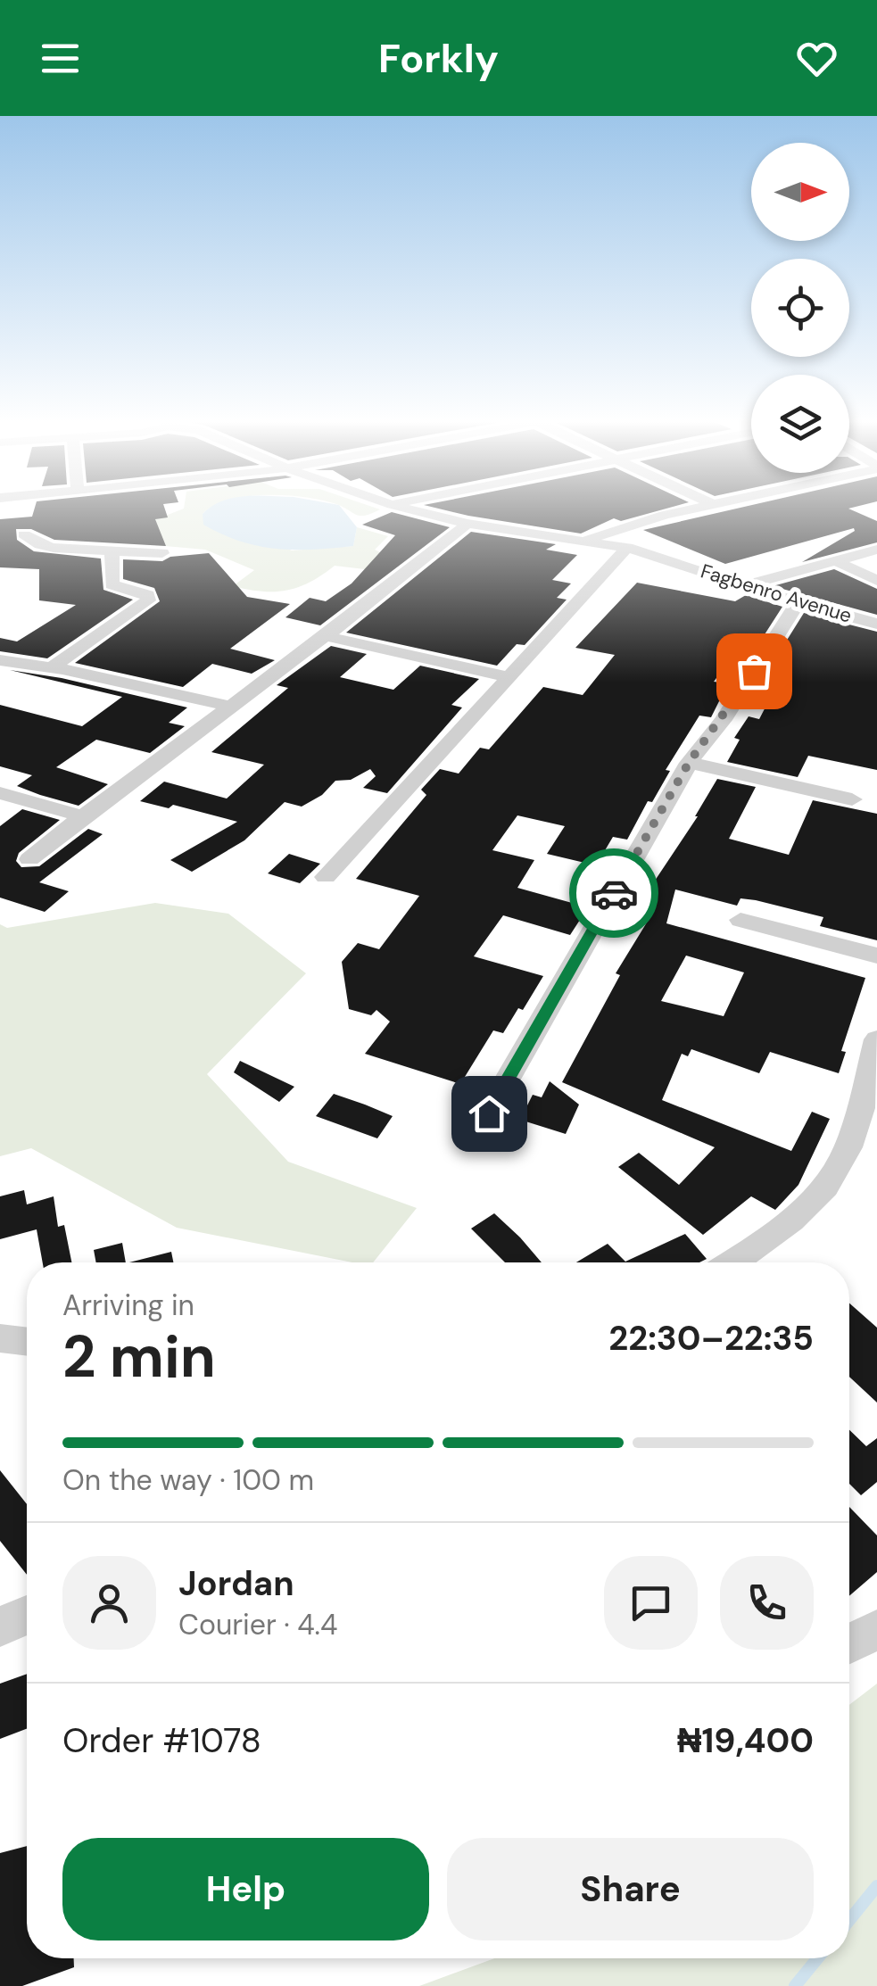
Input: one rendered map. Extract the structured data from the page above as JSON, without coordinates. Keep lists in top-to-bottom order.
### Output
{
  "streets": {
    "street": ["Fagbenro Avenue"]
  },
  "north": "right",
  "page": {
    "header": "Forkly",
    "heading": ["2 min", "Arriving in", "22:30–22:35"],
    "panel": [
      "Jordan",
      "Courier · 4.4",
      "Order #1078",
      "₦19,400"
    ],
    "bar": "On the way · 100 m",
    "buttons": ["Help", "Share"]
  }
}
